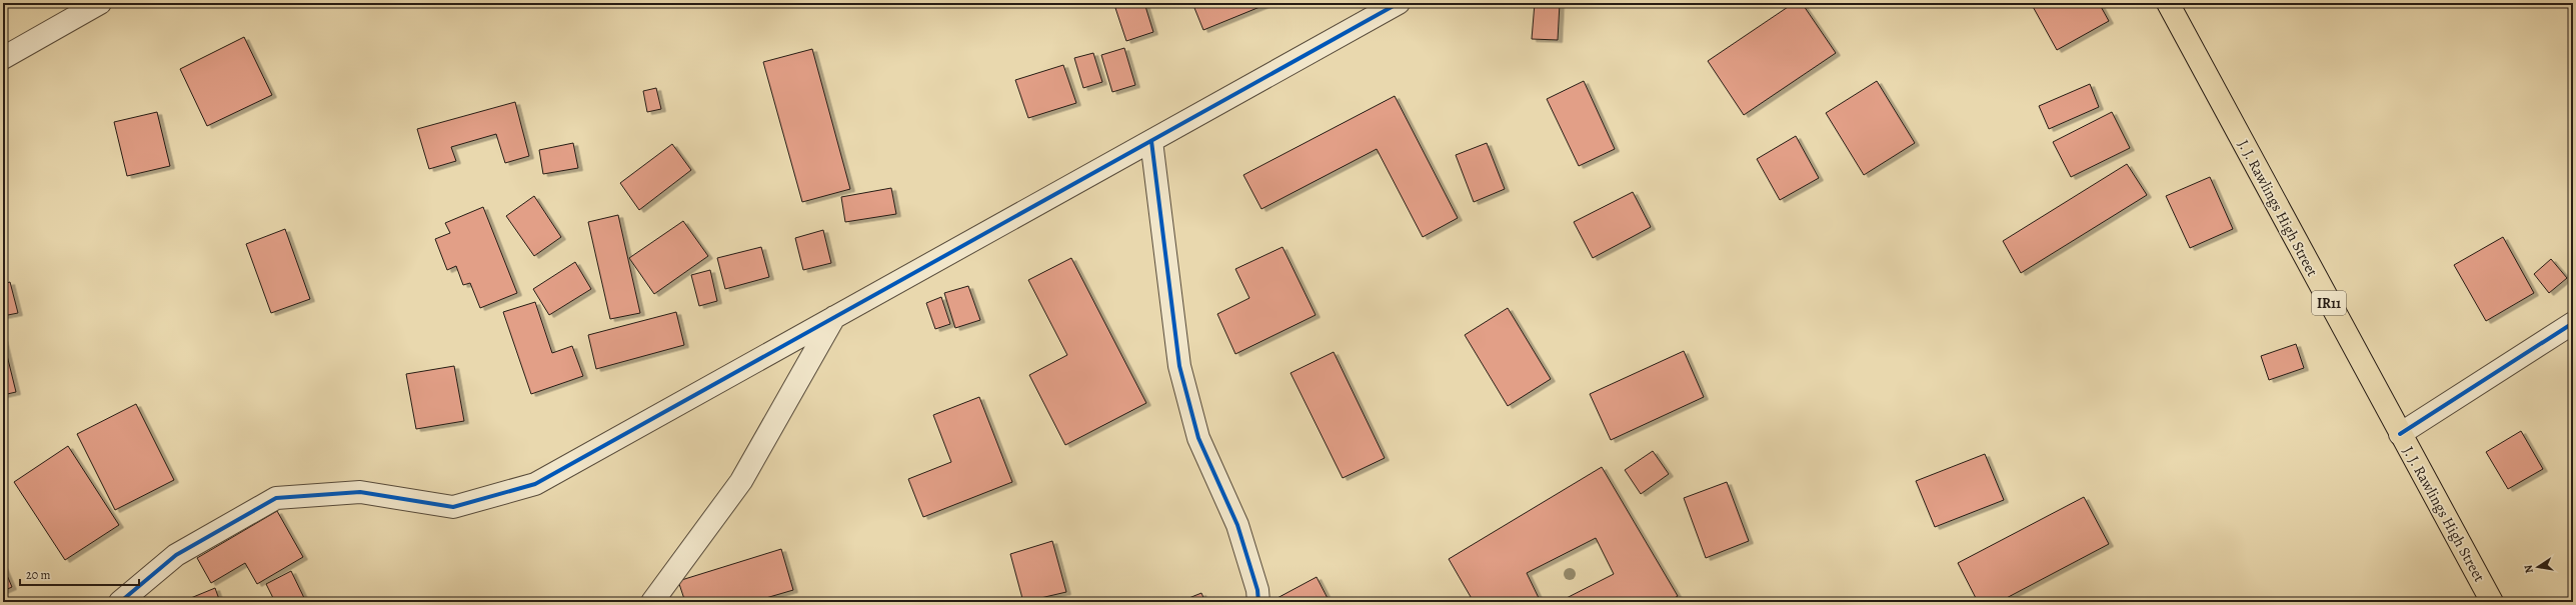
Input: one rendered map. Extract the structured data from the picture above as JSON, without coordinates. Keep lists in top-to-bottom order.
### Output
{
  "streets": {
    "main road": ["J. J. Rawlings High Street", "IR11"]
  },
  "scale_bar": "20 m",
  "north": "left"
}
